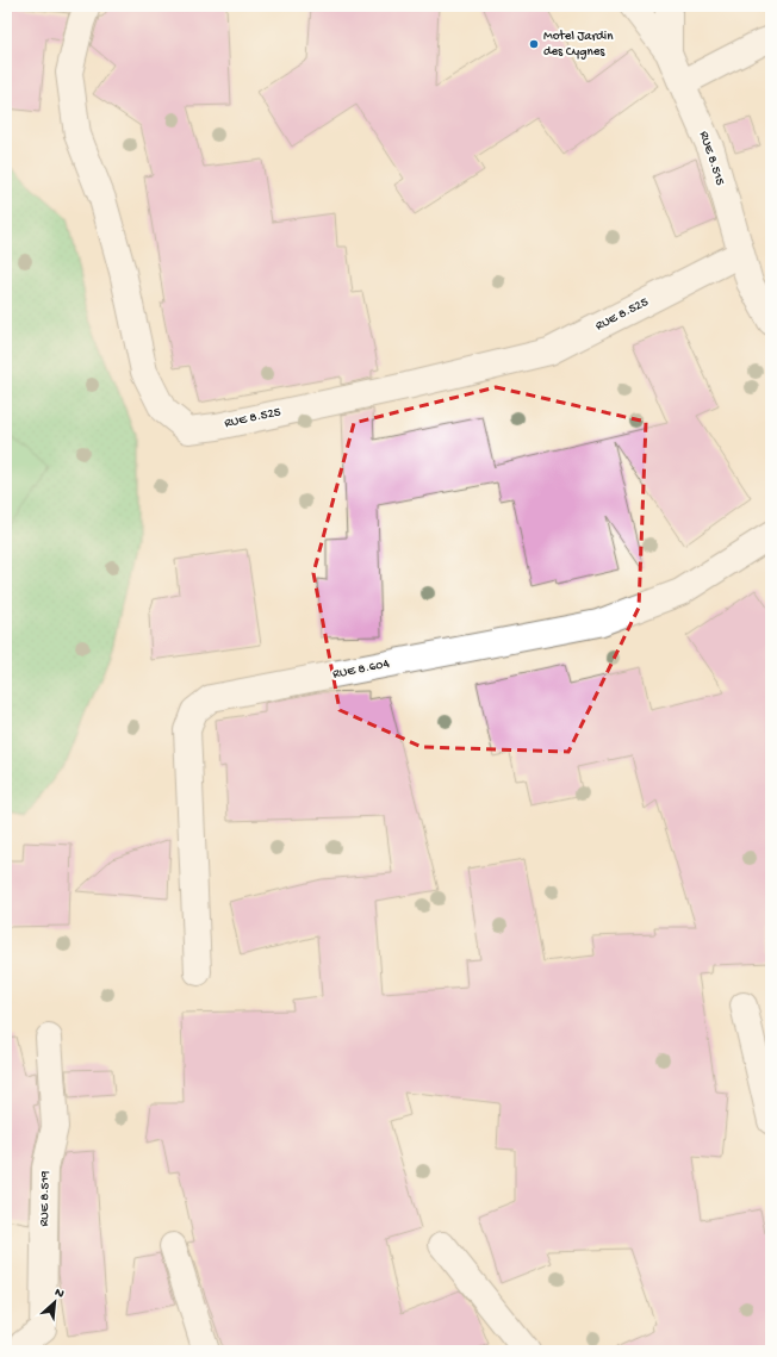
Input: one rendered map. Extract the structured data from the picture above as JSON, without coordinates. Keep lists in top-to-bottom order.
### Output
{
  "streets": {
    "street": [
      "RUE 8.515",
      "RUE 8.525",
      "RUE 8.604",
      "RUE 8.519"
    ]
  },
  "crossings": [
    ["RUE 8.515", "RUE 8.525"]
  ],
  "places": ["Motel Jardin des Cygnes"],
  "north": "top right"
}
